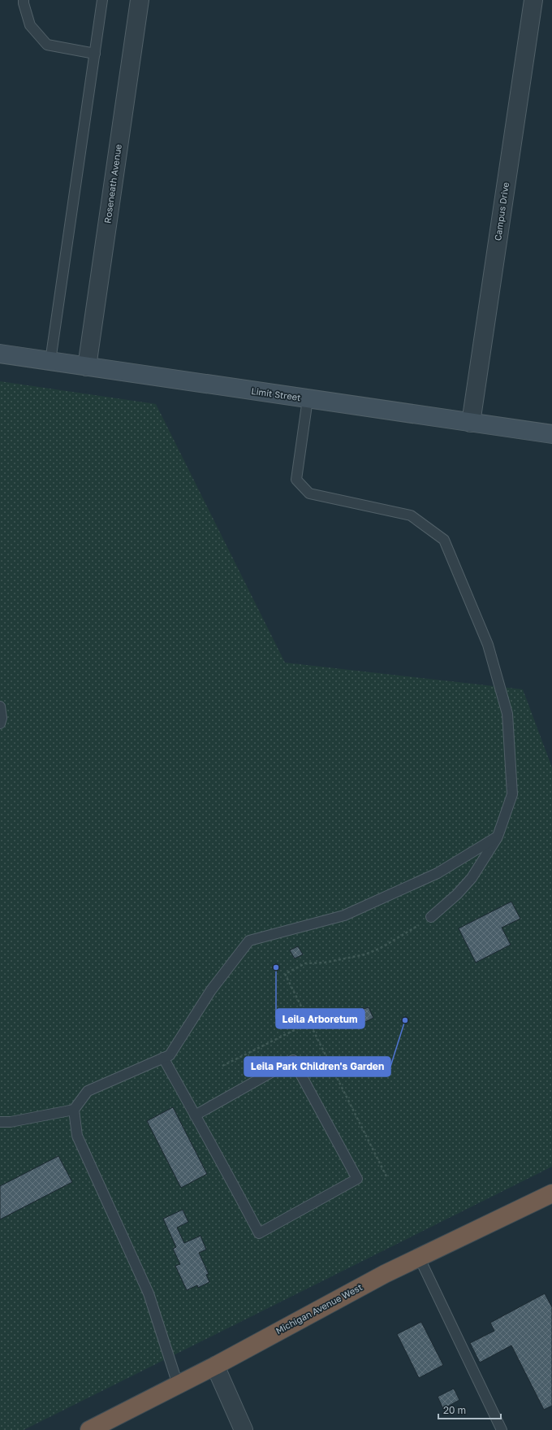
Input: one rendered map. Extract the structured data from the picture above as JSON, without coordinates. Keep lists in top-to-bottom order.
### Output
{
  "streets": {
    "highway": ["Michigan Avenue West"],
    "street": ["Roseneath Avenue", "Campus Drive", "Limit Street"]
  },
  "crossings": [
    ["Roseneath Avenue", "Limit Street"],
    ["Campus Drive", "Limit Street"]
  ],
  "places": ["Leila Arboretum", "Leila Park Children's Garden"],
  "scale_bar": "20 m"
}
